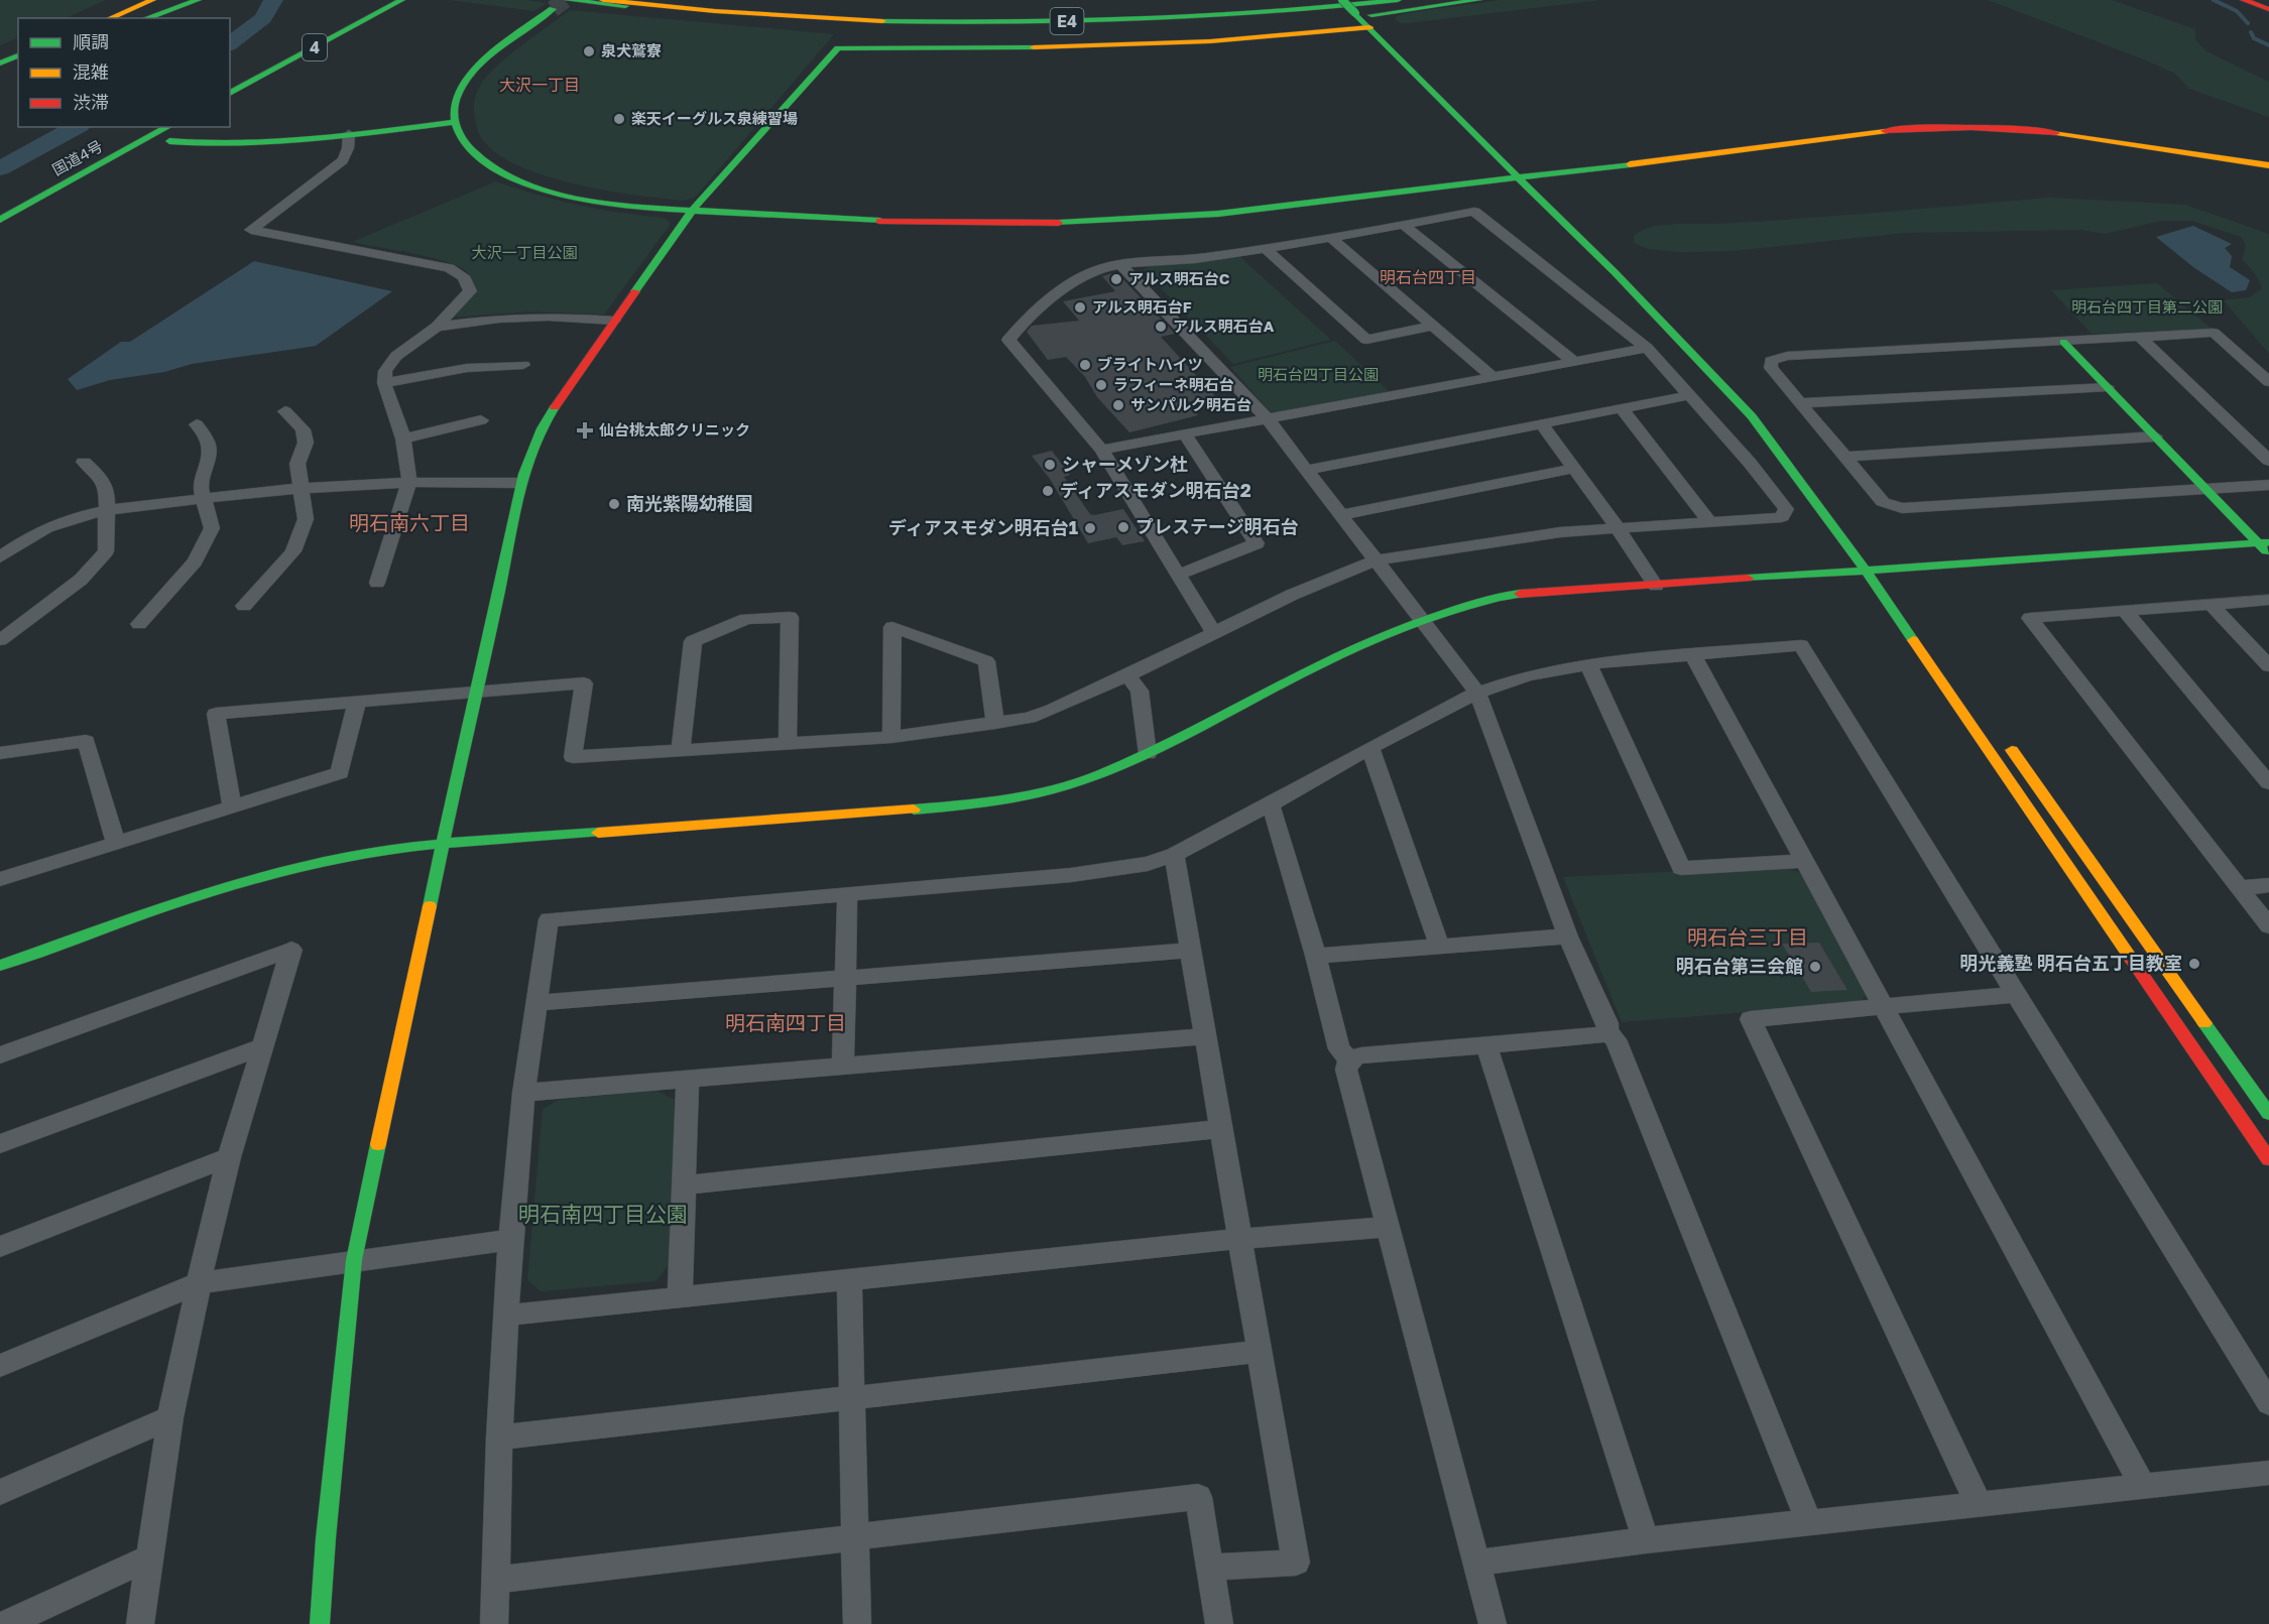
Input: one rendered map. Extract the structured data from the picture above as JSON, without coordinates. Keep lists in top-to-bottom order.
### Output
{
  "streets": {
    "main road": ["E4", "4", "国道4号"]
  },
  "districts": [
    "大沢一丁目",
    "明石台四丁目",
    "明石南六丁目",
    "明石台三丁目",
    "明石南四丁目"
  ],
  "parks": [
    "大沢一丁目公園",
    "明石台四丁目第二公園",
    "明石台四丁目公園",
    "明石南四丁目公園"
  ],
  "places": {
    "other": [
      "泉犬鷲寮",
      "楽天イーグルス泉練習場",
      "アルス明石台C",
      "アルス明石台F",
      "アルス明石台A",
      "ブライトハイツ",
      "ラフィーネ明石台",
      "サンパルク明石台",
      "シャーメゾン杜",
      "ディアスモダン明石台2",
      "南光紫陽幼稚園",
      "プレステージ明石台",
      "ディアスモダン明石台1",
      "明光義塾 明石台五丁目教室",
      "明石台第三会館"
    ],
    "health": ["仙台桃太郎クリニック"]
  },
  "legend": ["順調", "混雑", "渋滞"]
}
